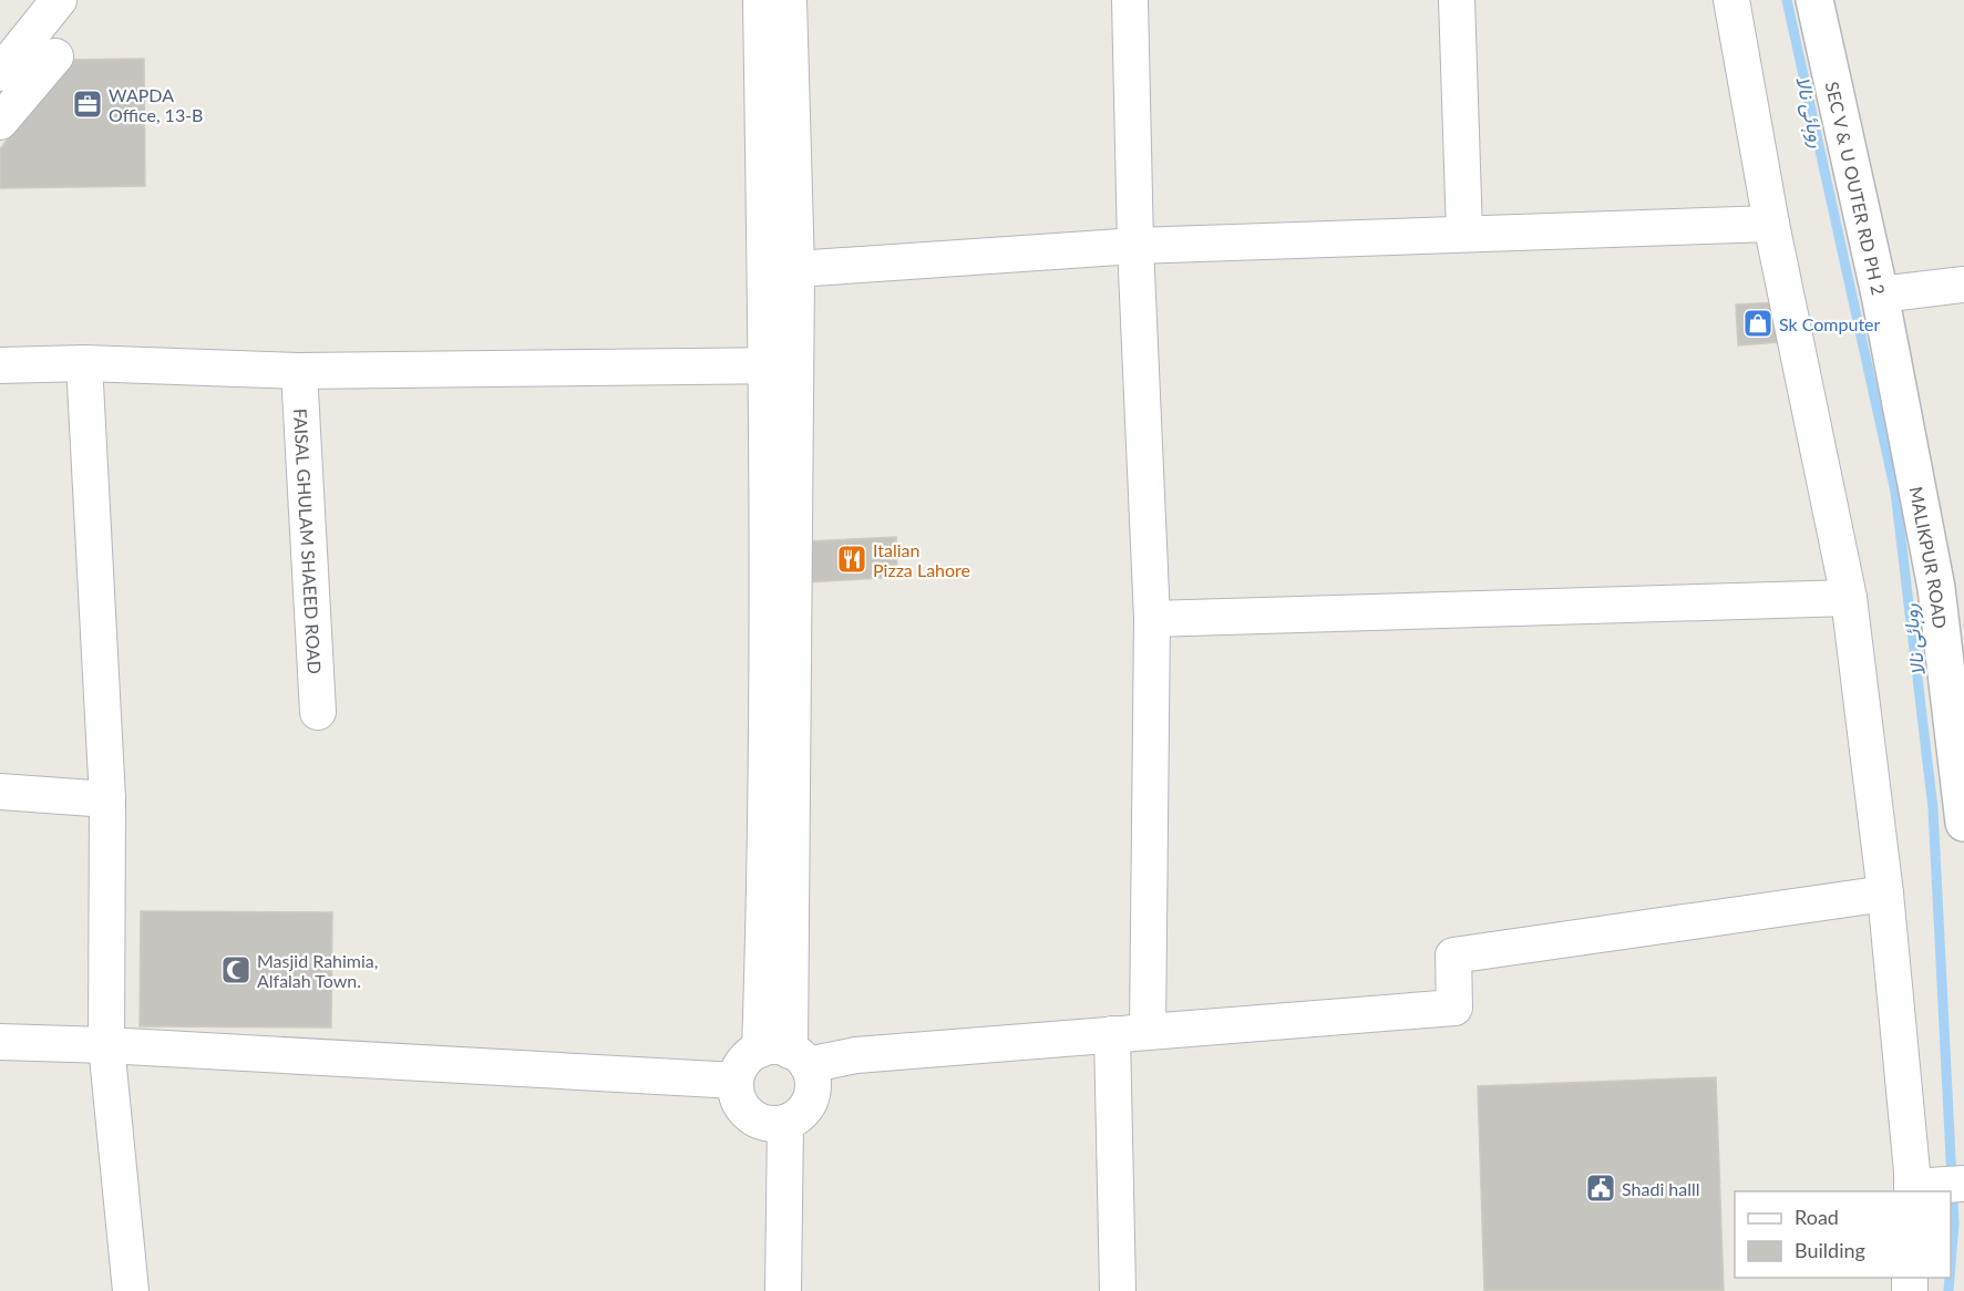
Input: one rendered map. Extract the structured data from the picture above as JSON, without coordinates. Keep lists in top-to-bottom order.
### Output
{
  "streets": {
    "street": ["SEC V & U OUTER RD PH 2", "FAISAL GHULAM SHAEED ROAD", "MALIKPUR ROAD"]
  },
  "crossings": [
    ["SEC V & U OUTER RD PH 2", "MALIKPUR ROAD"]
  ],
  "water": ["روہائی نالا"],
  "places": {
    "office": ["WAPDA Office, 13-B"],
    "shop": ["Sk Computer"],
    "restaurant": ["Italian Pizza Lahore"],
    "mosque": ["Masjid Rahimia, Alfalah Town."],
    "public building": ["Shadi halll"]
  },
  "legend": ["Road", "Building"]
}
